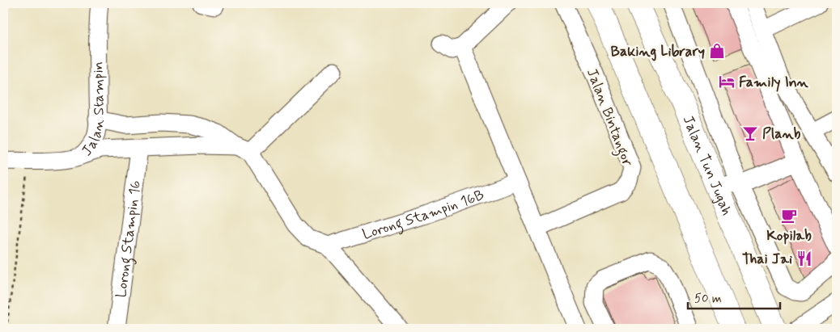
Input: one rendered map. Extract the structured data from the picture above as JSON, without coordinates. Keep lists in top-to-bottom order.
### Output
{
  "streets": {
    "highway": ["Jalan Tun Jugah"],
    "street": [
      "Jalan Stampin",
      "Jalan Bintangor",
      "Lorong Stampin 16B",
      "Lorong Stampin 16"
    ]
  },
  "places": {
    "shop": ["Baking Library"],
    "hotel": ["Family Inn"],
    "bar": ["Planb"],
    "cafe": ["Kopilab"],
    "restaurant": ["Thai Jai"]
  },
  "scale_bar": "50 m"
}
